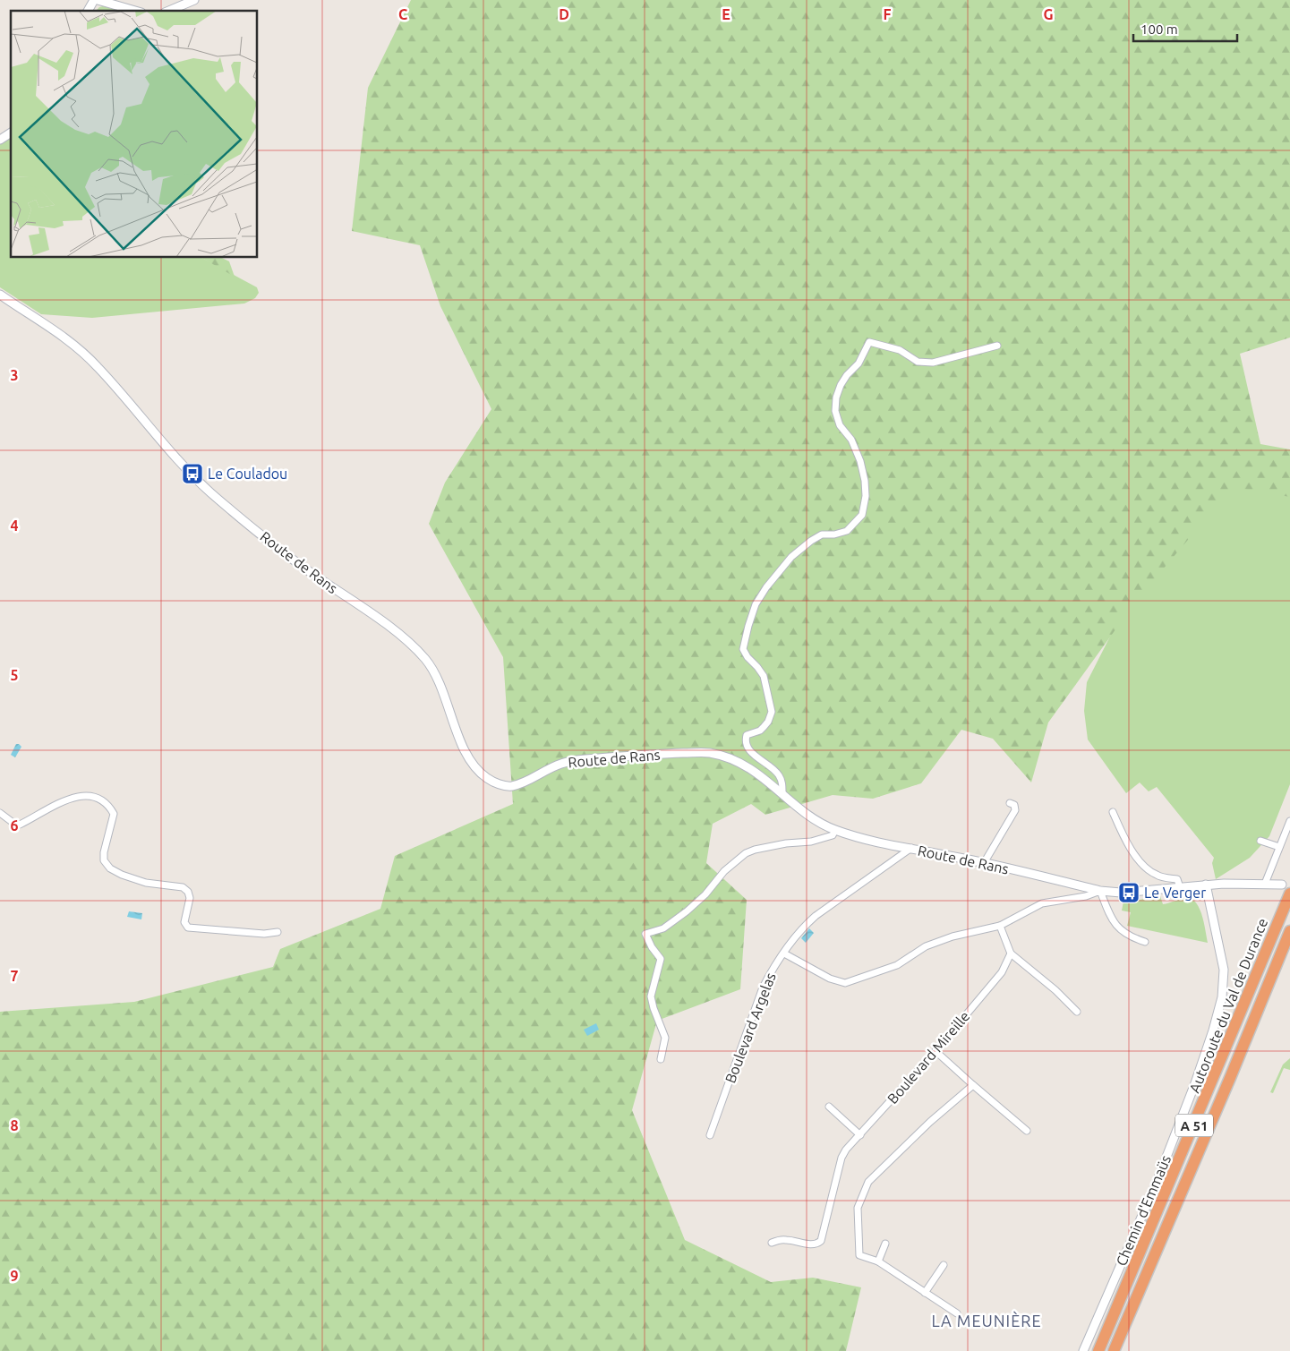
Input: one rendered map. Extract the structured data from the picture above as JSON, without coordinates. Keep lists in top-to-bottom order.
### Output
{
  "streets": {
    "highway": ["Autoroute du Val de Durance", "A 51"],
    "street": [
      "Route de Rans",
      "Boulevard Argelas",
      "Boulevard Mireille",
      "Chemin d'Emmaüs"
    ]
  },
  "crossings": [
    ["Route de Rans", "Boulevard Argelas"],
    ["Route de Rans", "Chemin d'Emmaüs"]
  ],
  "districts": ["LA MEUNIÈRE"],
  "places": {
    "bus stop": ["Le Couladou", "Le Verger"]
  },
  "scale_bar": "100 m",
  "grid": {
    "columns": [
      "C",
      "D",
      "E",
      "F",
      "G"
    ],
    "rows": [
      "3",
      "4",
      "5",
      "6",
      "7",
      "8",
      "9"
    ]
  }
}
